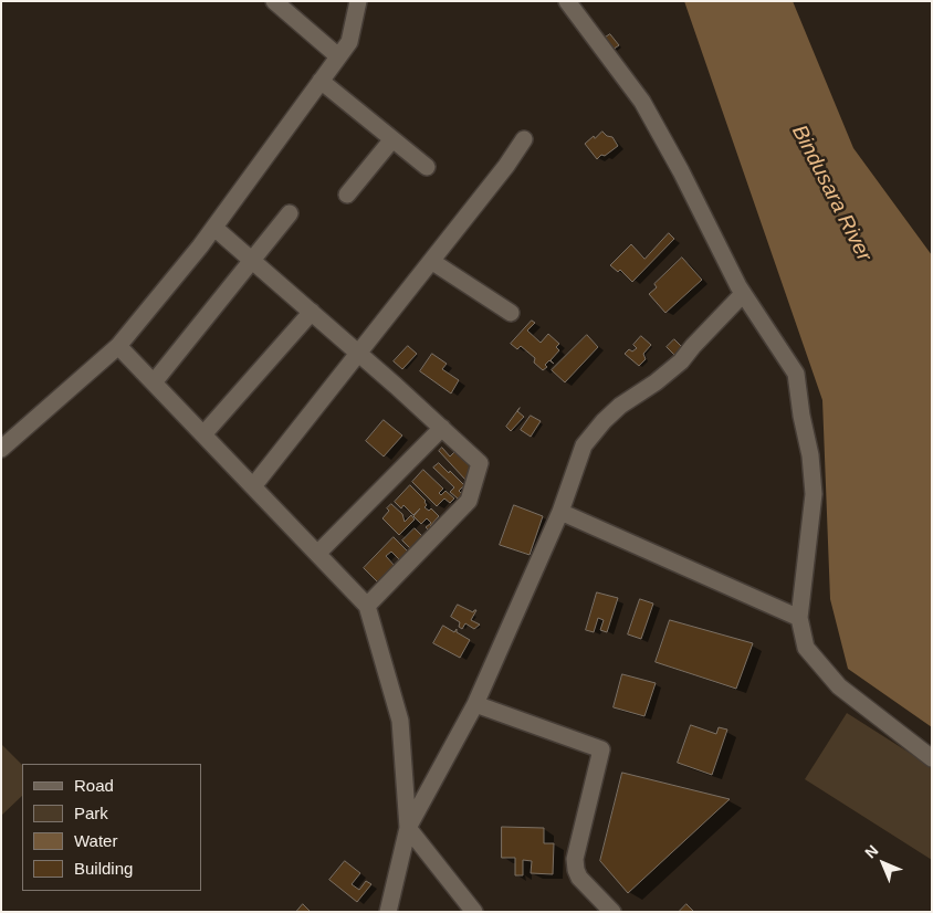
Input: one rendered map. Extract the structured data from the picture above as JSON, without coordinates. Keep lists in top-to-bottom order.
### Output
{
  "water": ["Bindusara River"],
  "legend": [
    "Road",
    "Park",
    "Water",
    "Building"
  ],
  "north": "top left"
}
